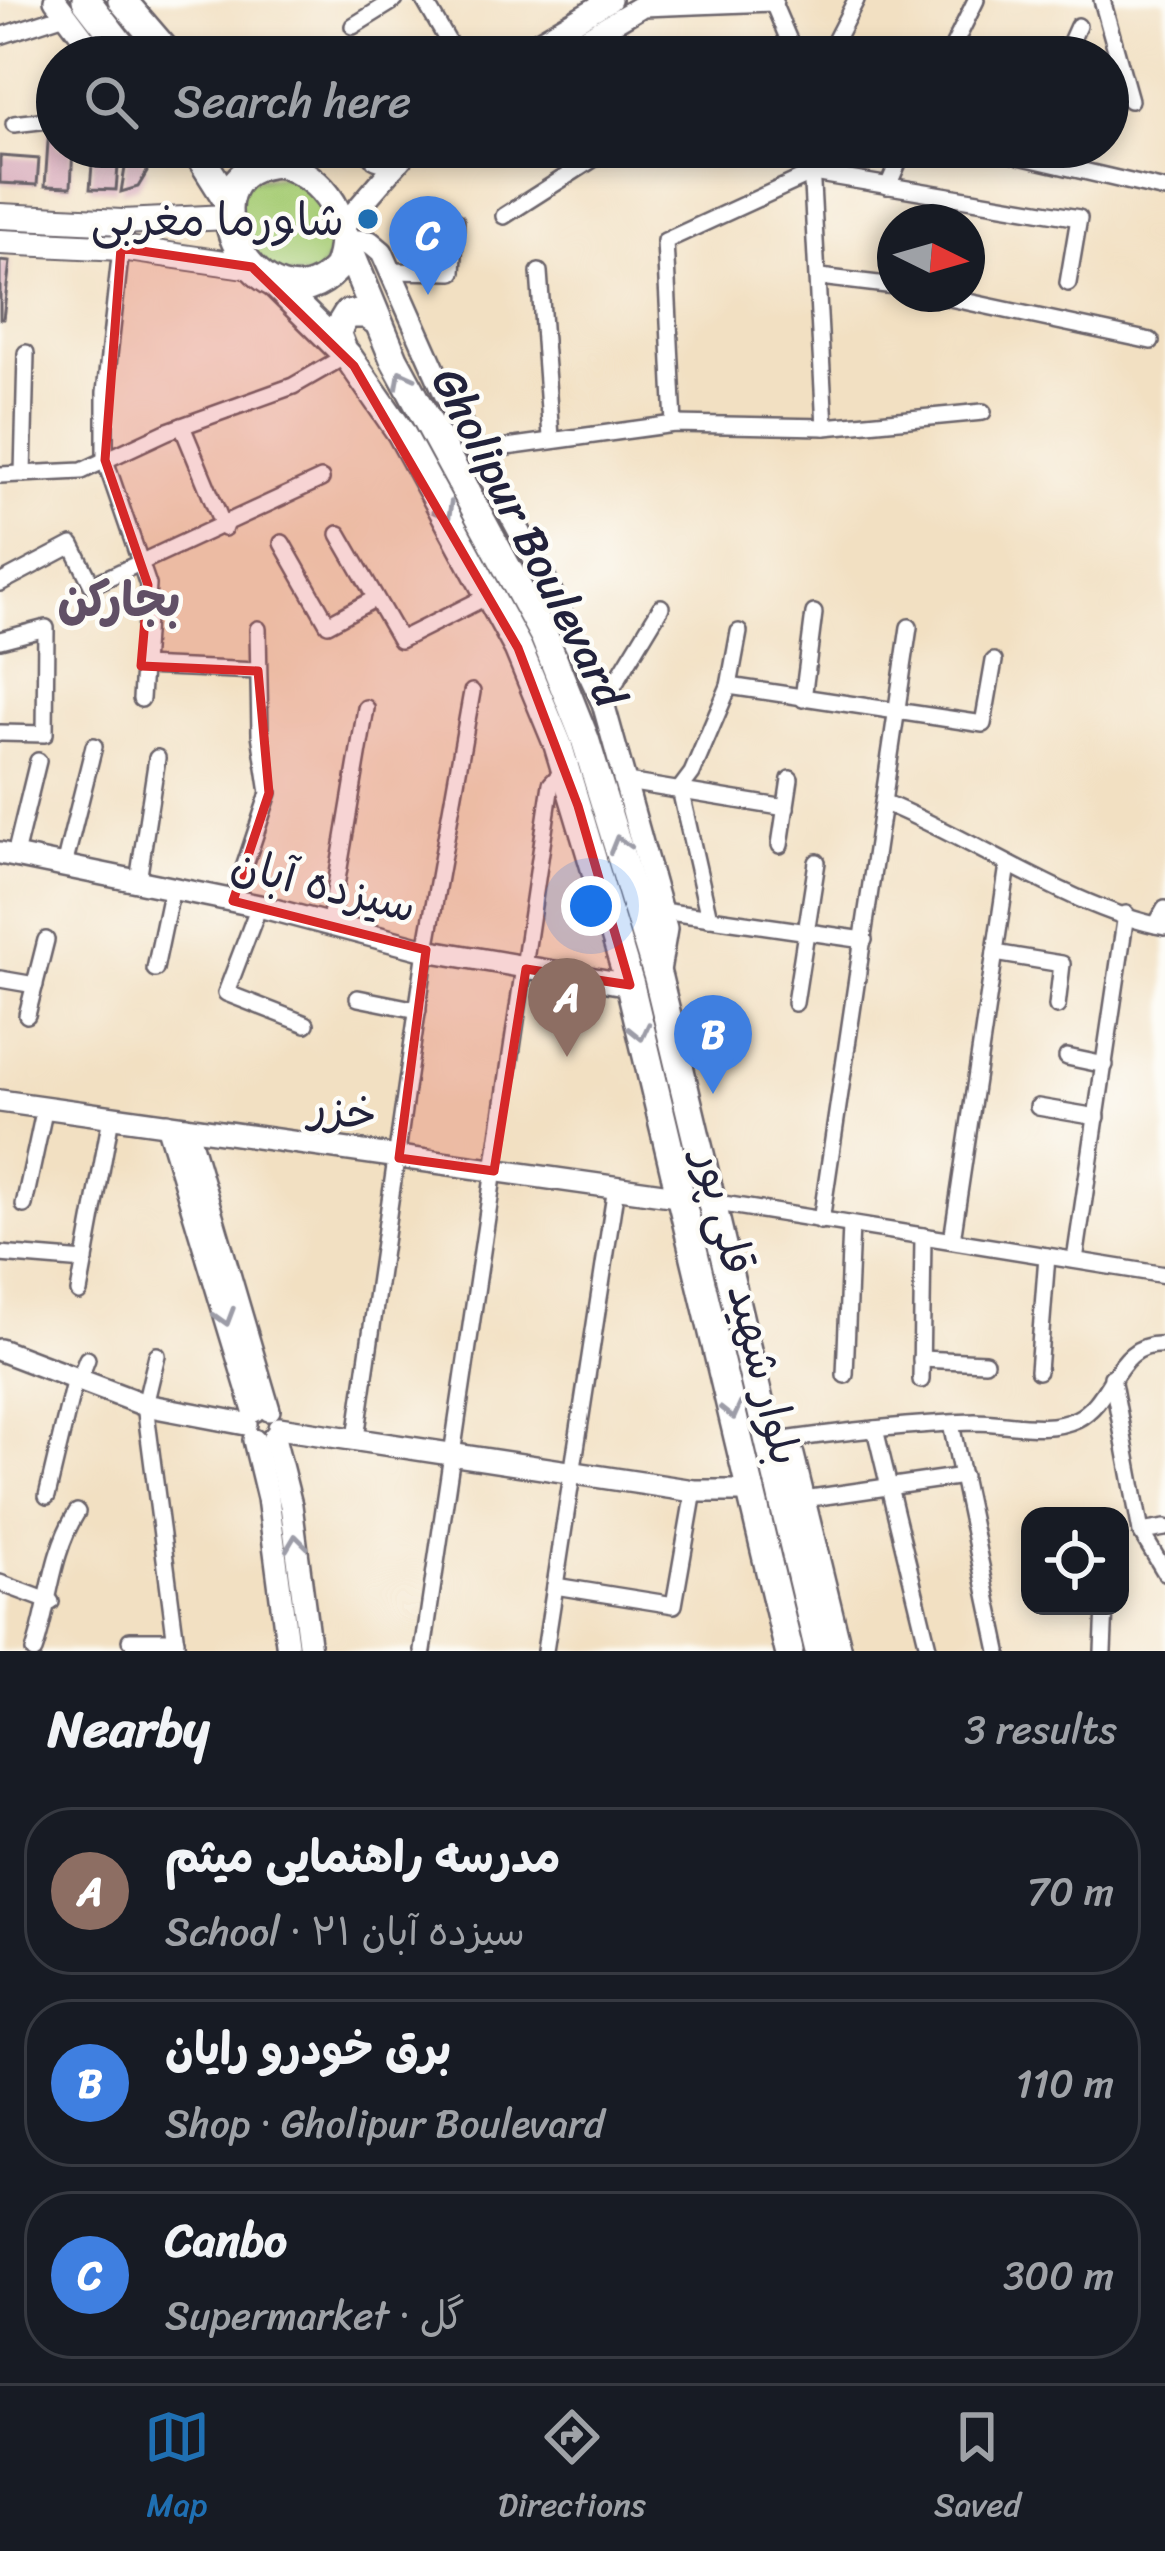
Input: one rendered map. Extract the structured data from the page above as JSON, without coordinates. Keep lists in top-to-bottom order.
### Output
{
  "streets": {
    "highway": ["Gholipur Boulevard", "بلوار شهید قلی پور"],
    "street": ["سیزده آبان", "خزر"]
  },
  "crossings": [
    ["سیزده آبان", "بلوار شهید قلی پور"],
    ["خزر", "بلوار شهید قلی پور"]
  ],
  "one_way": ["Gholipur Boulevard", "بلوار شهید قلی پور"],
  "districts": ["بجارکن"],
  "places": ["شاورما مغربی"],
  "north": "right",
  "page": {
    "search": "Search here",
    "pins": ["C", "A", "B"],
    "heading": ["Nearby", "3 results"],
    "list": [
      {
        "mark": "A",
        "name": "مدرسه راهنمایی میثم",
        "note": "School · سیزده آبان ۲۱",
        "value": "70 m"
      },
      {
        "mark": "B",
        "name": "برق خودرو رایان",
        "note": "Shop · Gholipur Boulevard",
        "value": "110 m"
      },
      {
        "mark": "C",
        "name": "Canbo",
        "note": "Supermarket · گل",
        "value": "300 m"
      }
    ],
    "nav": ["Map", "Directions", "Saved"]
  }
}
